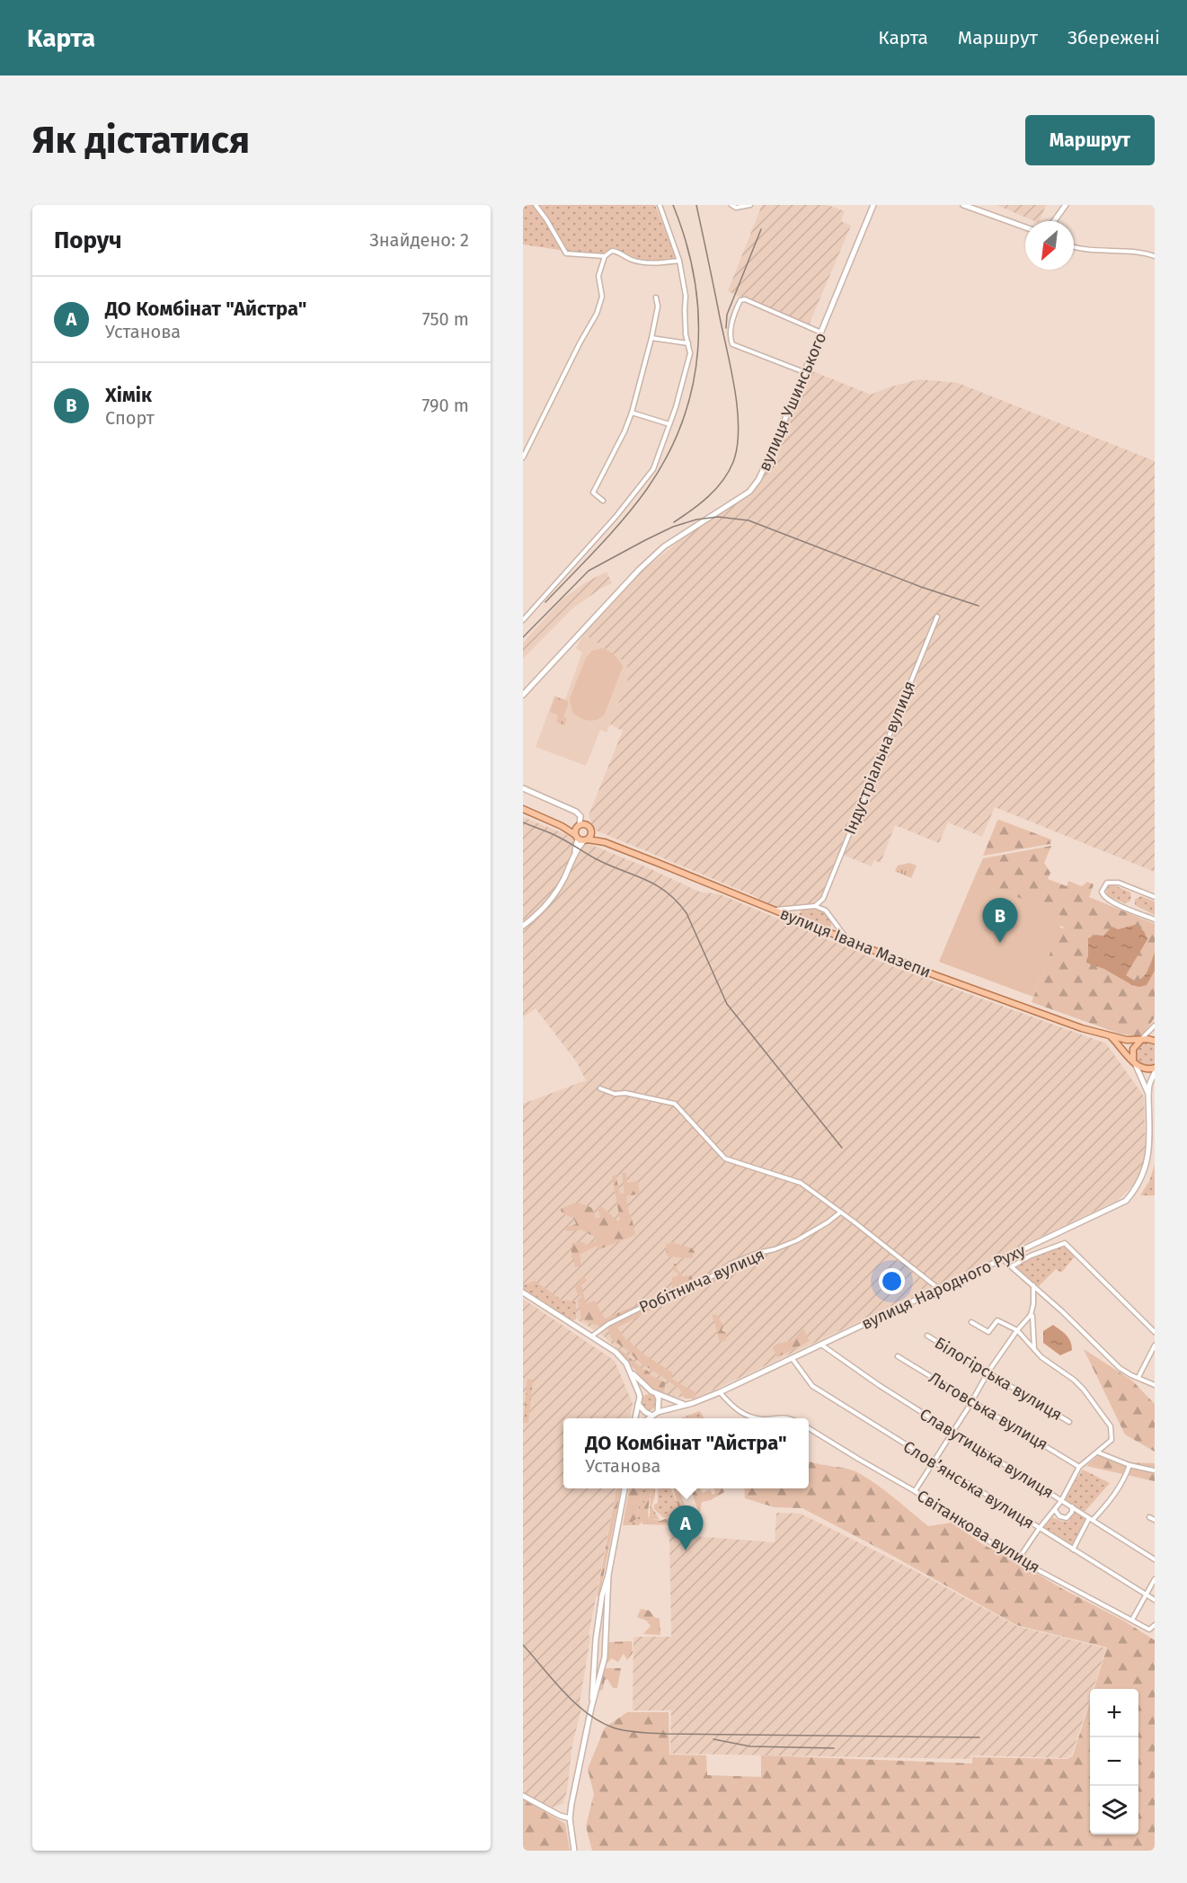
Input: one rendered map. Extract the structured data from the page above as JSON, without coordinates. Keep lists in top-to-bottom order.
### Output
{
  "streets": {
    "main road": ["вулиця Ушинського", "вулиця Івана Мазепи", "вулиця Народного Руху"],
    "street": [
      "Індустріальна вулиця",
      "Робітнича вулиця",
      "Білогірська вулиця",
      "Льговська вулиця",
      "Славутицька вулиця",
      "Словʼянська вулиця",
      "Світанкова вулиця"
    ]
  },
  "crossings": [
    ["вулиця Івана Мазепи", "вулиця Народного Руху"],
    ["вулиця Народного Руху", "Славутицька вулиця"],
    ["вулиця Народного Руху", "Словʼянська вулиця"]
  ],
  "north": "bottom left",
  "page": {
    "header": "Карта",
    "nav": ["Карта", "Маршрут", "Збережені"],
    "buttons": "Маршрут",
    "title": "Як дістатися",
    "heading": ["Поруч", "Знайдено: 2"],
    "list": [
      {
        "mark": "A",
        "name": "ДО Комбінат \"Айстра\"",
        "note": "Установа",
        "value": "750 m"
      },
      {
        "mark": "B",
        "name": "Хімік",
        "note": "Спорт",
        "value": "790 m"
      }
    ],
    "pins": ["B", "A"],
    "popup": ["ДО Комбінат \"Айстра\"", "Установа"],
    "map_buttons": ["+", "−"]
  }
}
